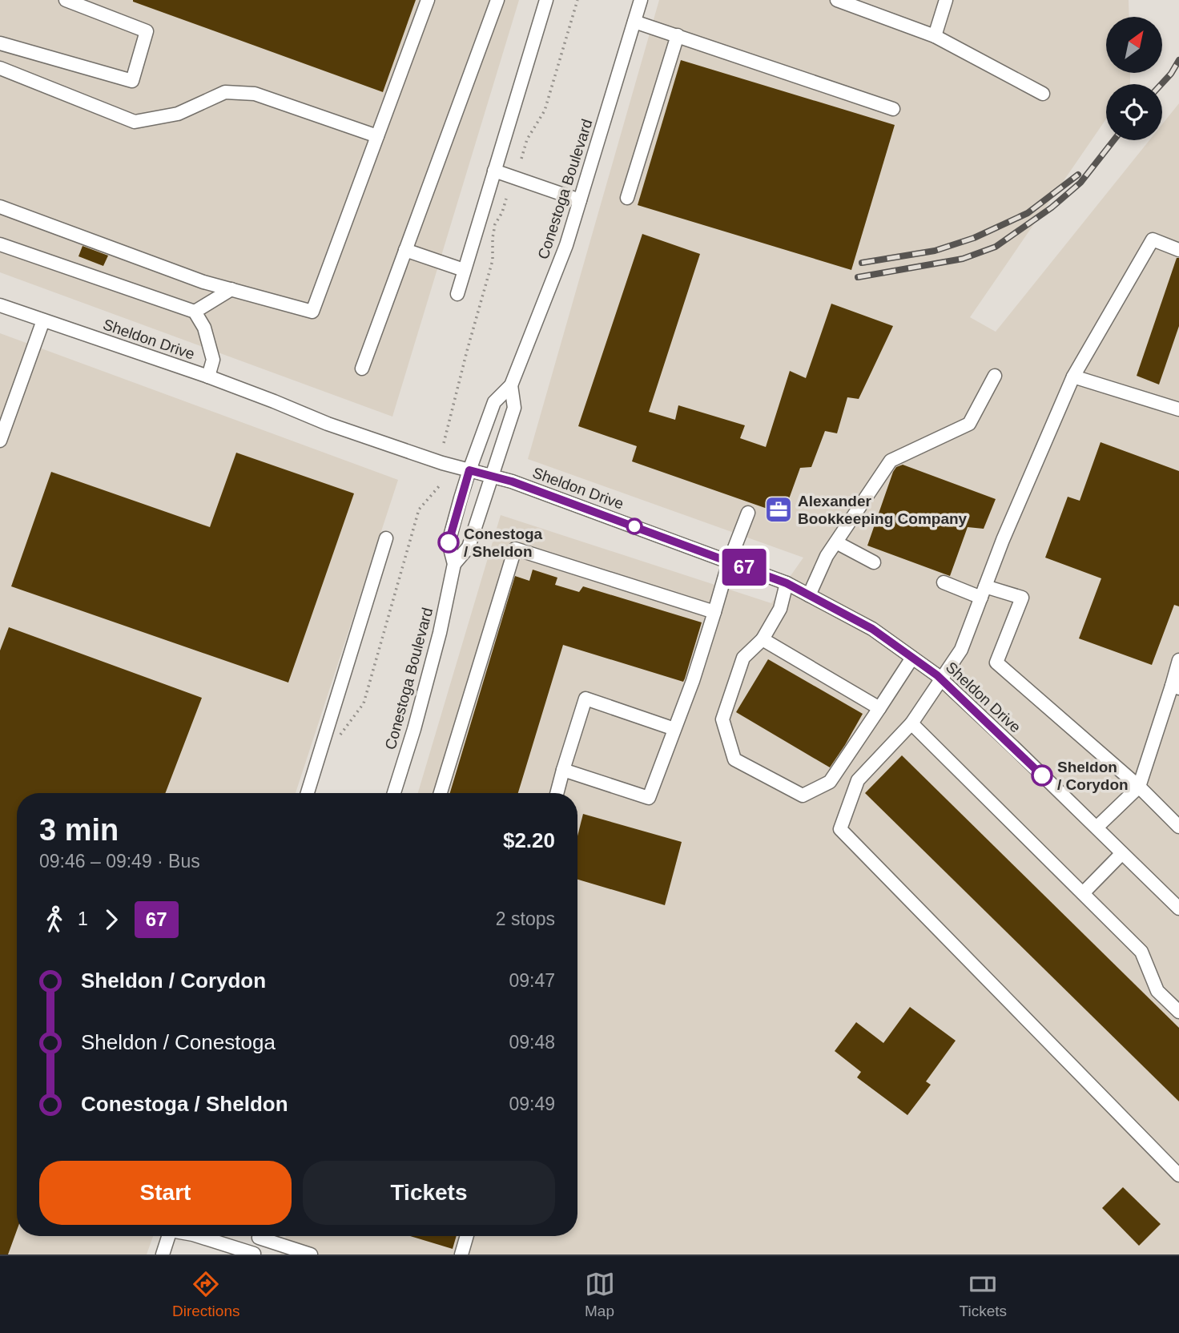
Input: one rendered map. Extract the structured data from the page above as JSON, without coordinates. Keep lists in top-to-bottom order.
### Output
{
  "streets": {
    "street": ["Conestoga Boulevard", "Sheldon Drive"]
  },
  "crossings": [
    ["Conestoga Boulevard", "Sheldon Drive"]
  ],
  "places": {
    "office": ["Alexander Bookkeeping Company"],
    "other": ["Conestoga / Sheldon", "Sheldon / Corydon"]
  },
  "lines": ["bus line 67"],
  "north": "top right",
  "page": {
    "on_map": "67",
    "heading": ["3 min", "09:46 – 09:49 · Bus", "$2.20"],
    "legs": ["1", "67", "2 stops"],
    "list": [
      {
        "name": "Sheldon / Corydon",
        "value": "09:47"
      },
      {
        "name": "Sheldon / Conestoga",
        "value": "09:48"
      },
      {
        "name": "Conestoga / Sheldon",
        "value": "09:49"
      }
    ],
    "buttons": ["Start", "Tickets"],
    "tabs": ["Directions", "Map", "Tickets"]
  }
}
